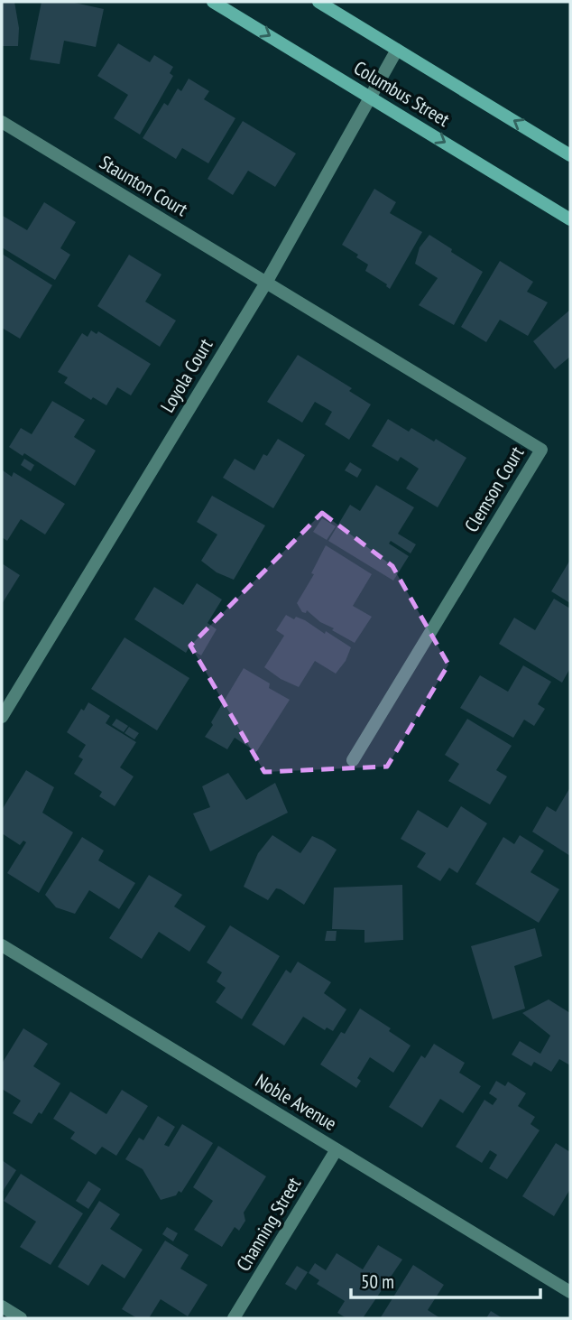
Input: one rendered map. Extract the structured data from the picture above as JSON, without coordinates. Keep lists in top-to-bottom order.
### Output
{
  "streets": {
    "main road": ["Columbus Street"],
    "street": [
      "Staunton Court",
      "Loyola Court",
      "Clemson Court",
      "Noble Avenue",
      "Channing Street"
    ]
  },
  "crossings": [
    ["Columbus Street", "Loyola Court"],
    ["Staunton Court", "Loyola Court"],
    ["Staunton Court", "Clemson Court"],
    ["Loyola Court", "Clemson Court"],
    ["Noble Avenue", "Channing Street"]
  ],
  "scale_bar": "50 m"
}
